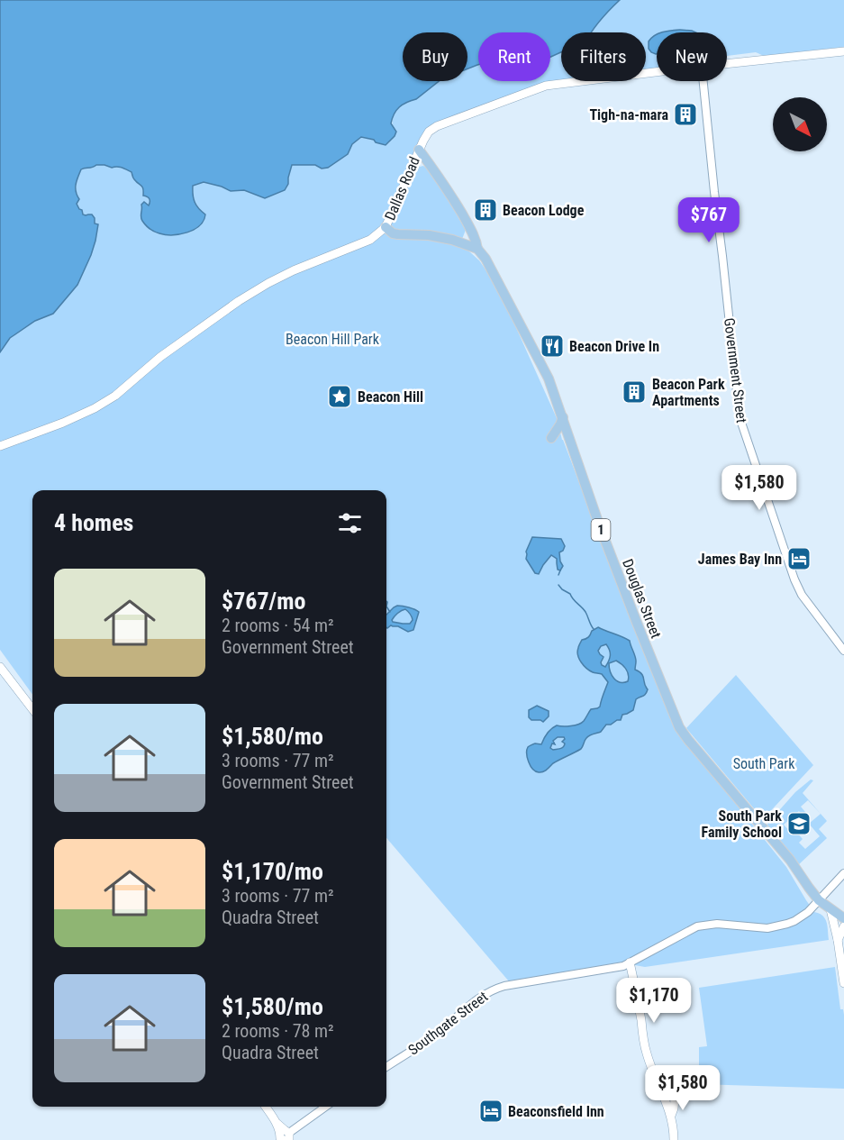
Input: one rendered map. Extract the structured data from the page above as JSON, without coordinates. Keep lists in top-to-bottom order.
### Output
{
  "streets": {
    "main road": ["Dallas Road", "1", "Douglas Street"],
    "street": ["Government Street", "Southgate Street"]
  },
  "crossings": [
    ["Dallas Road", "Douglas Street"],
    ["Douglas Street", "Southgate Street"]
  ],
  "parks": ["Beacon Hill Park", "South Park"],
  "places": {
    "building": ["Tigh-na-mara", "Beacon Lodge", "Beacon Park Apartments"],
    "restaurant": ["Beacon Drive In"],
    "place": ["Beacon Hill"],
    "hotel": ["James Bay Inn", "Beaconsfield Inn"],
    "school or university": ["South Park Family School"]
  },
  "north": "bottom right",
  "page": {
    "chip": [
      "Buy",
      "Rent",
      "Filters",
      "New"
    ],
    "price": [
      "$767",
      "$1,580",
      "$1,170",
      "$1,580"
    ],
    "heading": "4 homes",
    "list": [
      {
        "name": "$767/mo",
        "note": "2 rooms · 54 m² · Government Street"
      },
      {
        "name": "$1,580/mo",
        "note": "3 rooms · 77 m² · Government Street"
      },
      {
        "name": "$1,170/mo",
        "note": "3 rooms · 77 m² · Quadra Street"
      },
      {
        "name": "$1,580/mo",
        "note": "2 rooms · 78 m² · Quadra Street"
      }
    ]
  }
}
